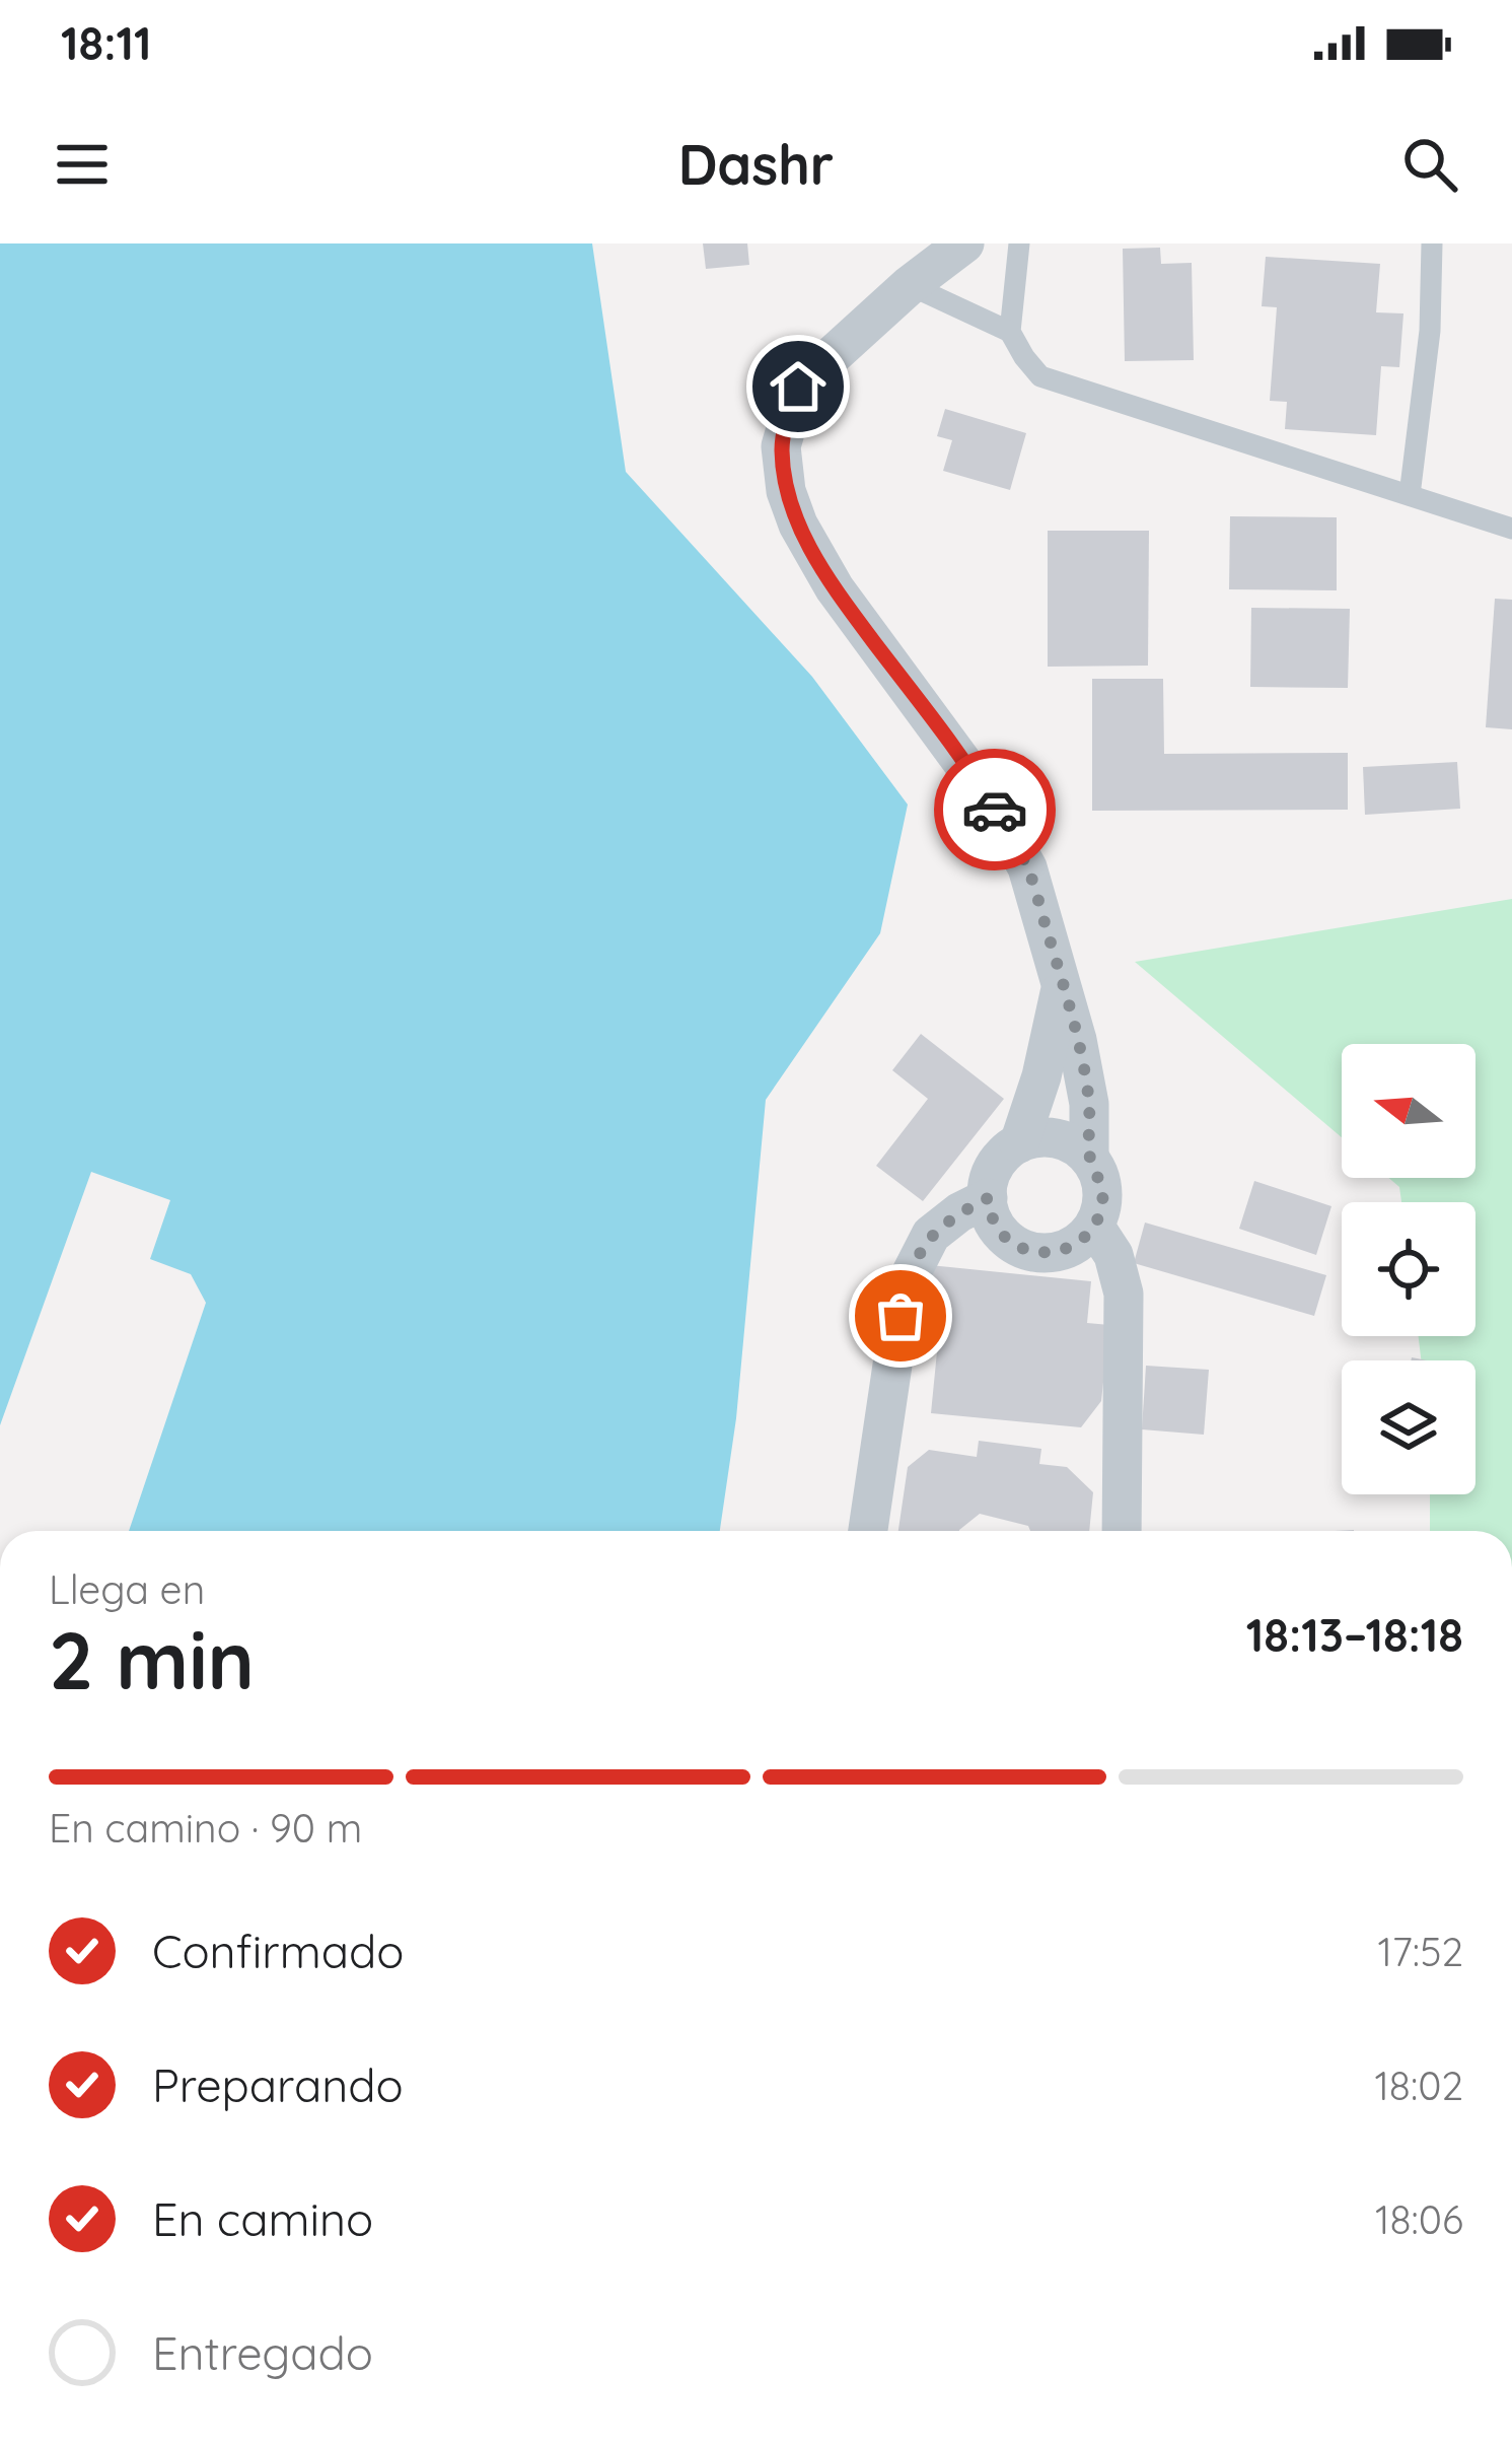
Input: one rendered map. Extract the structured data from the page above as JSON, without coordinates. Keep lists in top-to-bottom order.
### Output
{
  "north": "left",
  "page": {
    "status": "18:11",
    "header": "Dashr",
    "heading": ["2 min", "Llega en", "18:13–18:18"],
    "bar": "En camino · 90 m",
    "list": [
      ["Confirmado", "17:52"],
      ["Preparando", "18:02"],
      ["En camino", "18:06"],
      "Entregado"
    ]
  }
}
